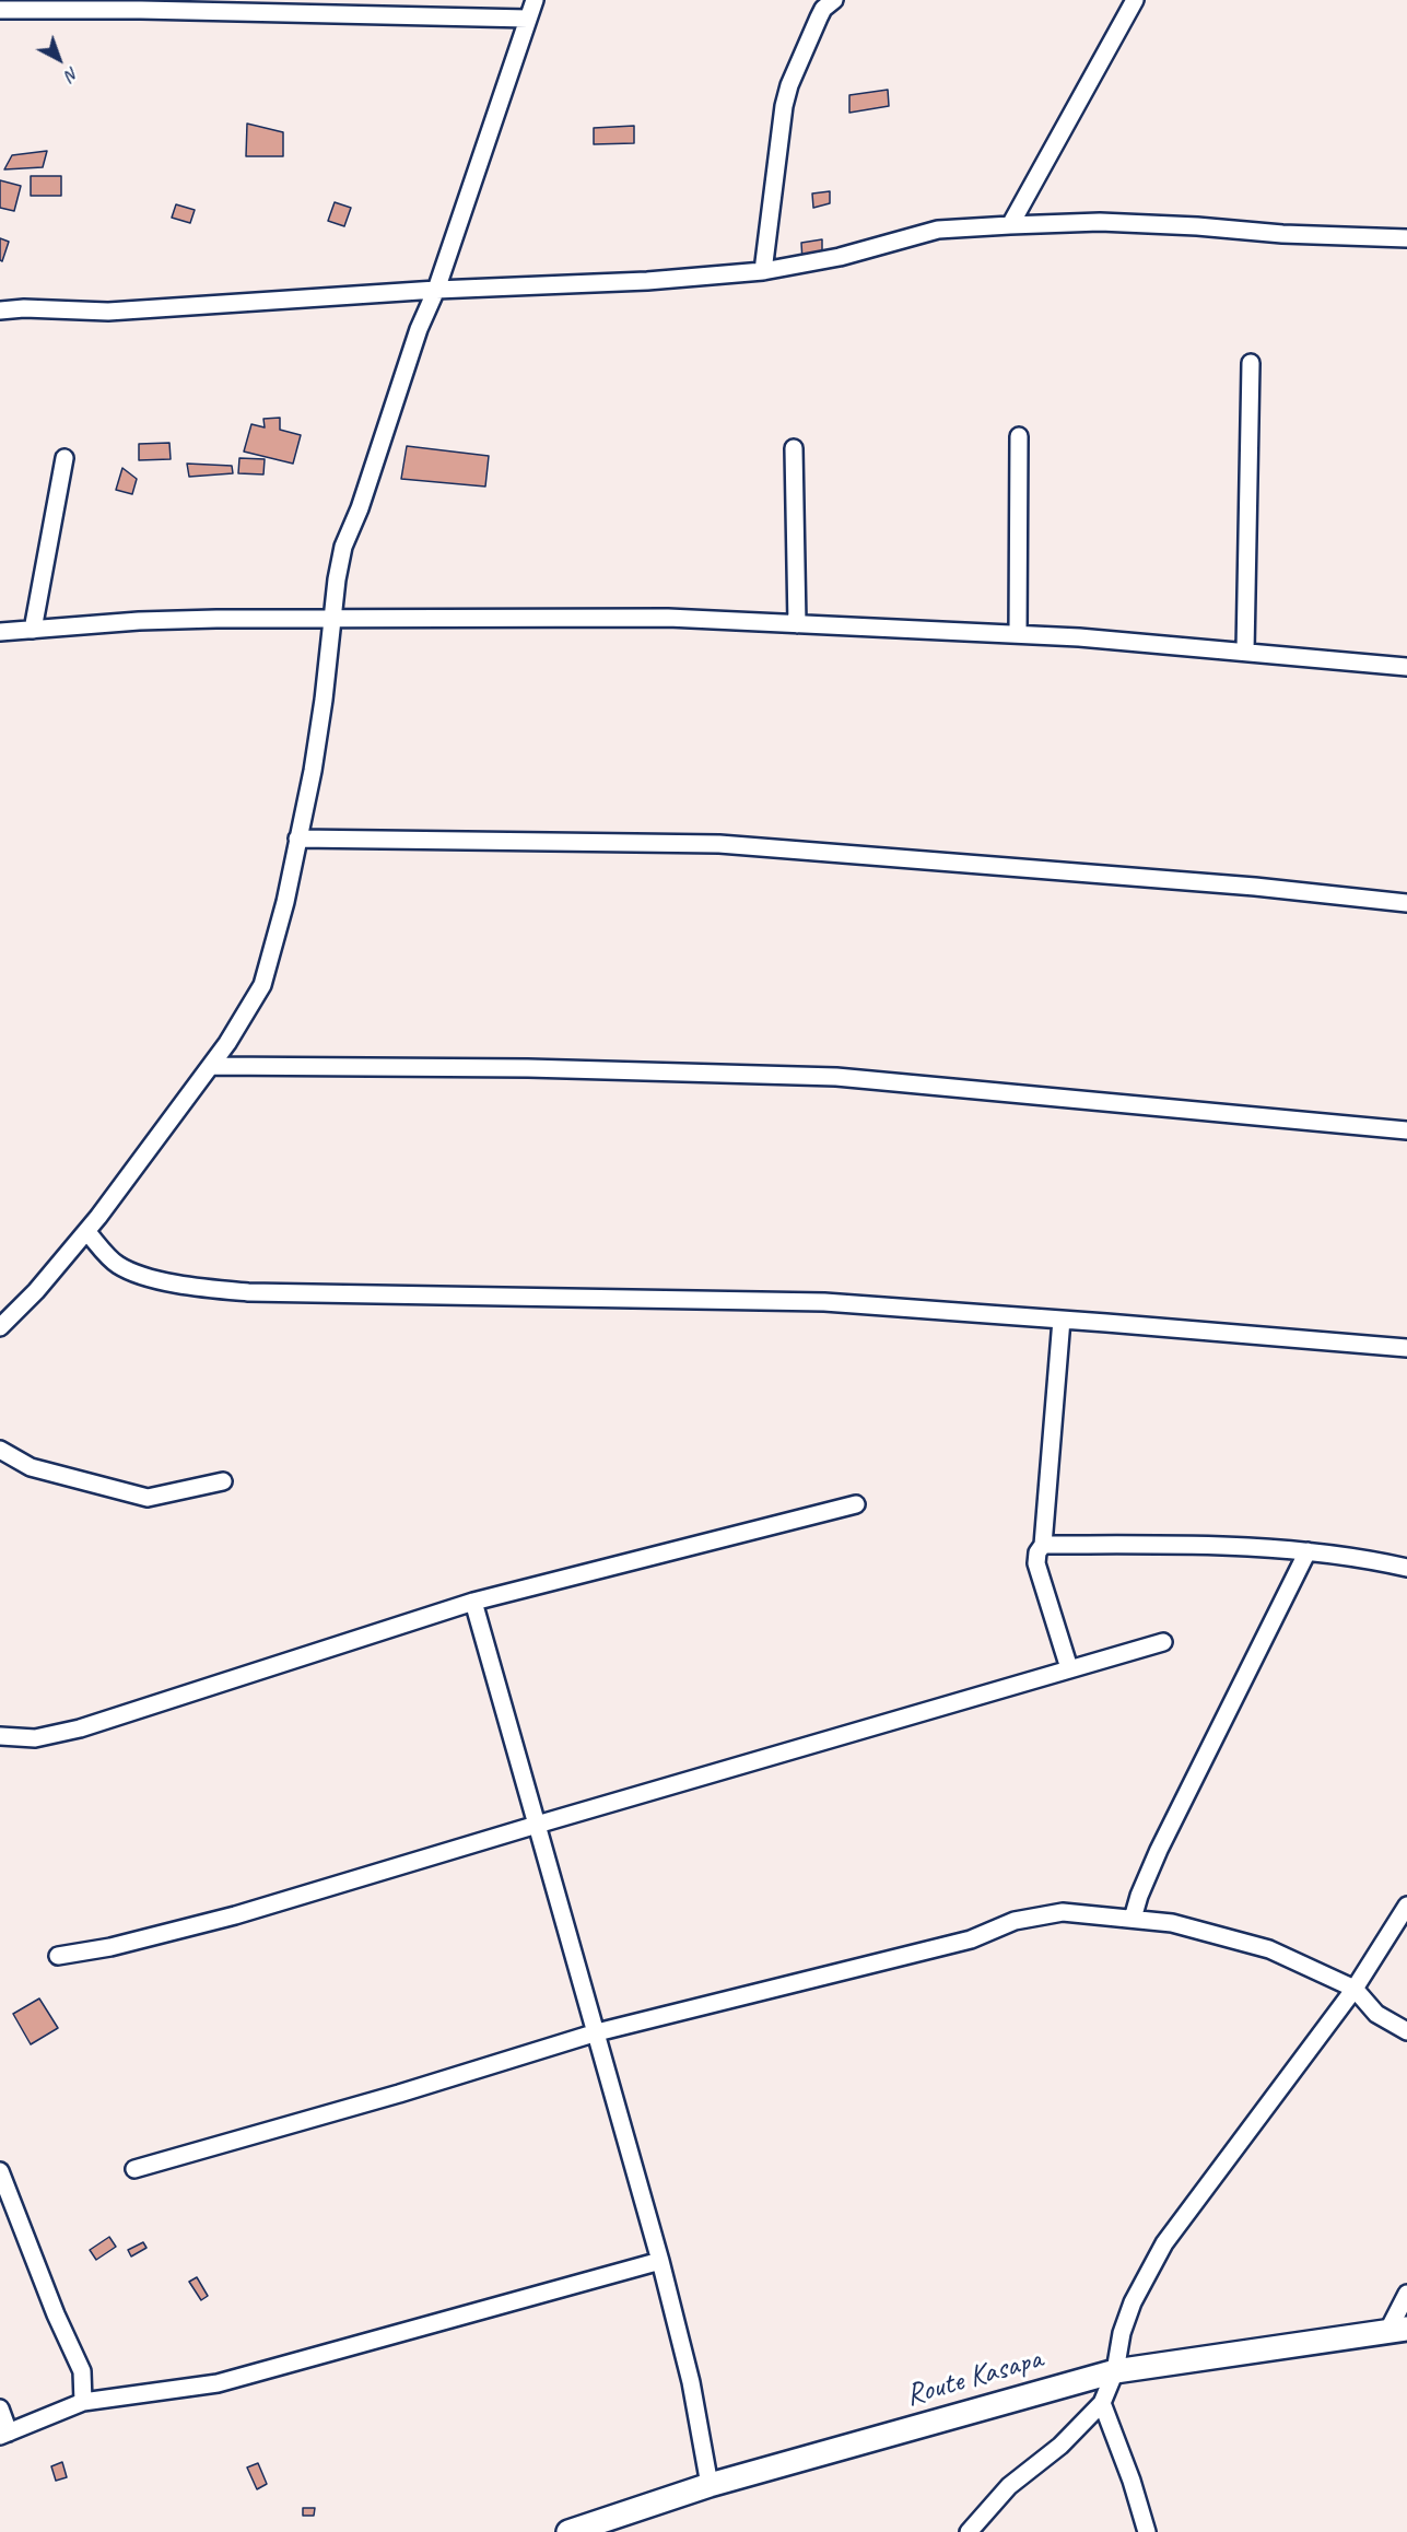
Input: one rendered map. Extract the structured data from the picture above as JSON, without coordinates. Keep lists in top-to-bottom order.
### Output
{
  "streets": {
    "main road": ["Route Kasapa"]
  },
  "north": "bottom right"
}
